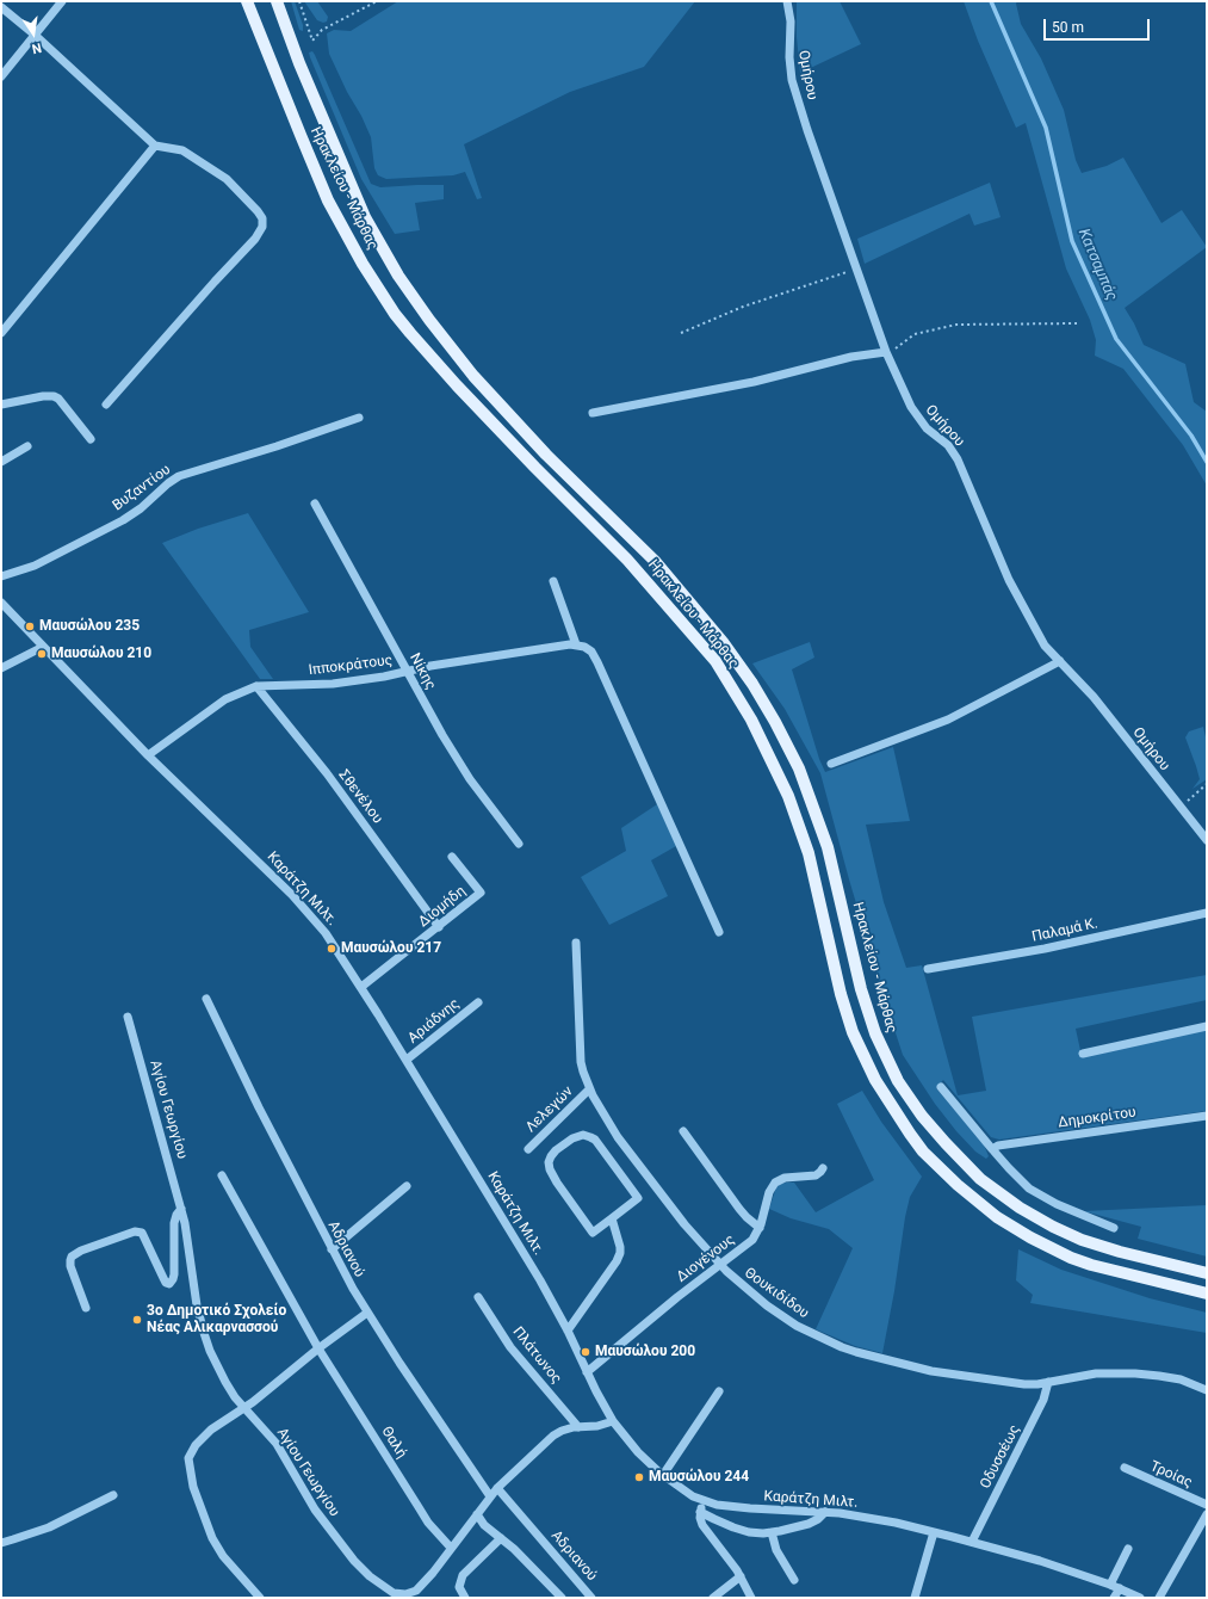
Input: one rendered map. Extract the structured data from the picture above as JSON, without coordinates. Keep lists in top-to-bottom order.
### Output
{
  "streets": {
    "main road": ["Ηρακλείου - Μάρθας"],
    "street": [
      "Ομήρου",
      "Βυζαντίου",
      "Ιπποκράτους",
      "Νίκης",
      "Σθενέλου",
      "Καράτζη Μιλτ.",
      "Διομήδη",
      "Παλαμά Κ.",
      "Αριάδνης",
      "Αγίου Γεωργίου",
      "Λελεγών",
      "Δημοκρίτου",
      "Αδριανού",
      "Διογένους",
      "Θουκιδίδου",
      "Πλάτωνος",
      "Θαλή",
      "Οδυσσέως",
      "Τροίας"
    ]
  },
  "crossings": [
    ["Ιπποκράτους", "Νίκης"],
    ["Ιπποκράτους", "Σθενέλου"],
    ["Ιπποκράτους", "Καράτζη Μιλτ."],
    ["Σθενέλου", "Διομήδη"],
    ["Καράτζη Μιλτ.", "Διομήδη"],
    ["Καράτζη Μιλτ.", "Αριάδνης"],
    ["Καράτζη Μιλτ.", "Διογένους"],
    ["Καράτζη Μιλτ.", "Οδυσσέως"],
    ["Λελεγών", "Θουκιδίδου"],
    ["Διογένους", "Θουκιδίδου"],
    ["Θουκιδίδου", "Οδυσσέως"]
  ],
  "water": ["Κατσαμπάς"],
  "places": [
    "Μαυσώλου 235",
    "Μαυσώλου 210",
    "Μαυσώλου 217",
    "3ο Δημοτικό Σχολείο Νέας Αλικαρνασσού",
    "Μαυσώλου 200",
    "Μαυσώλου 244"
  ],
  "scale_bar": "50 m",
  "north": "bottom"
}
